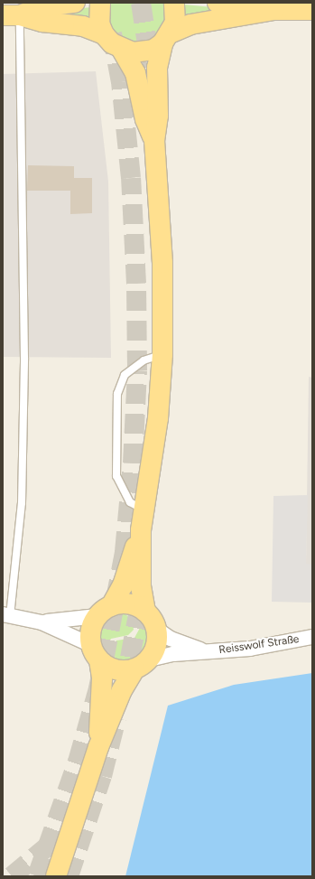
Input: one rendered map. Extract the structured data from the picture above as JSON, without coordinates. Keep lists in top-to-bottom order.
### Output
{
  "streets": {
    "street": ["Reisswolf Straße"]
  }
}
